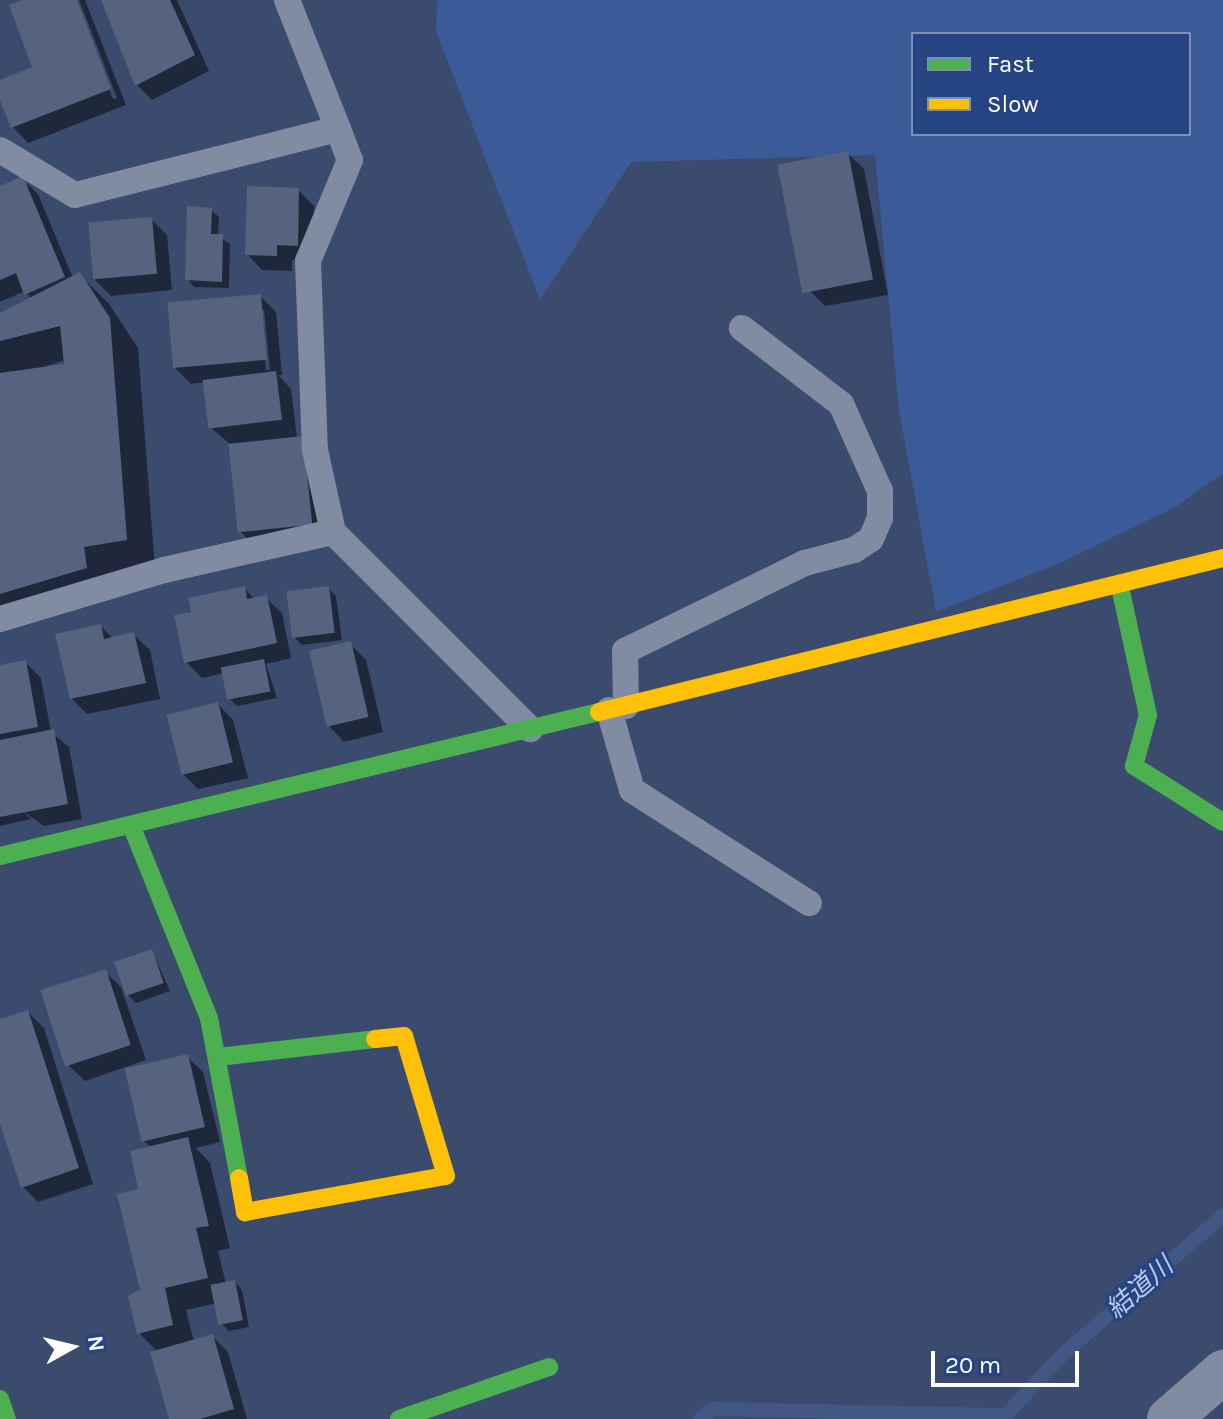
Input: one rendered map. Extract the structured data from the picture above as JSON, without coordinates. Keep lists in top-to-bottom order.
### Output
{
  "water": ["結道川"],
  "legend": ["Fast", "Slow"],
  "scale_bar": "20 m",
  "north": "right"
}
